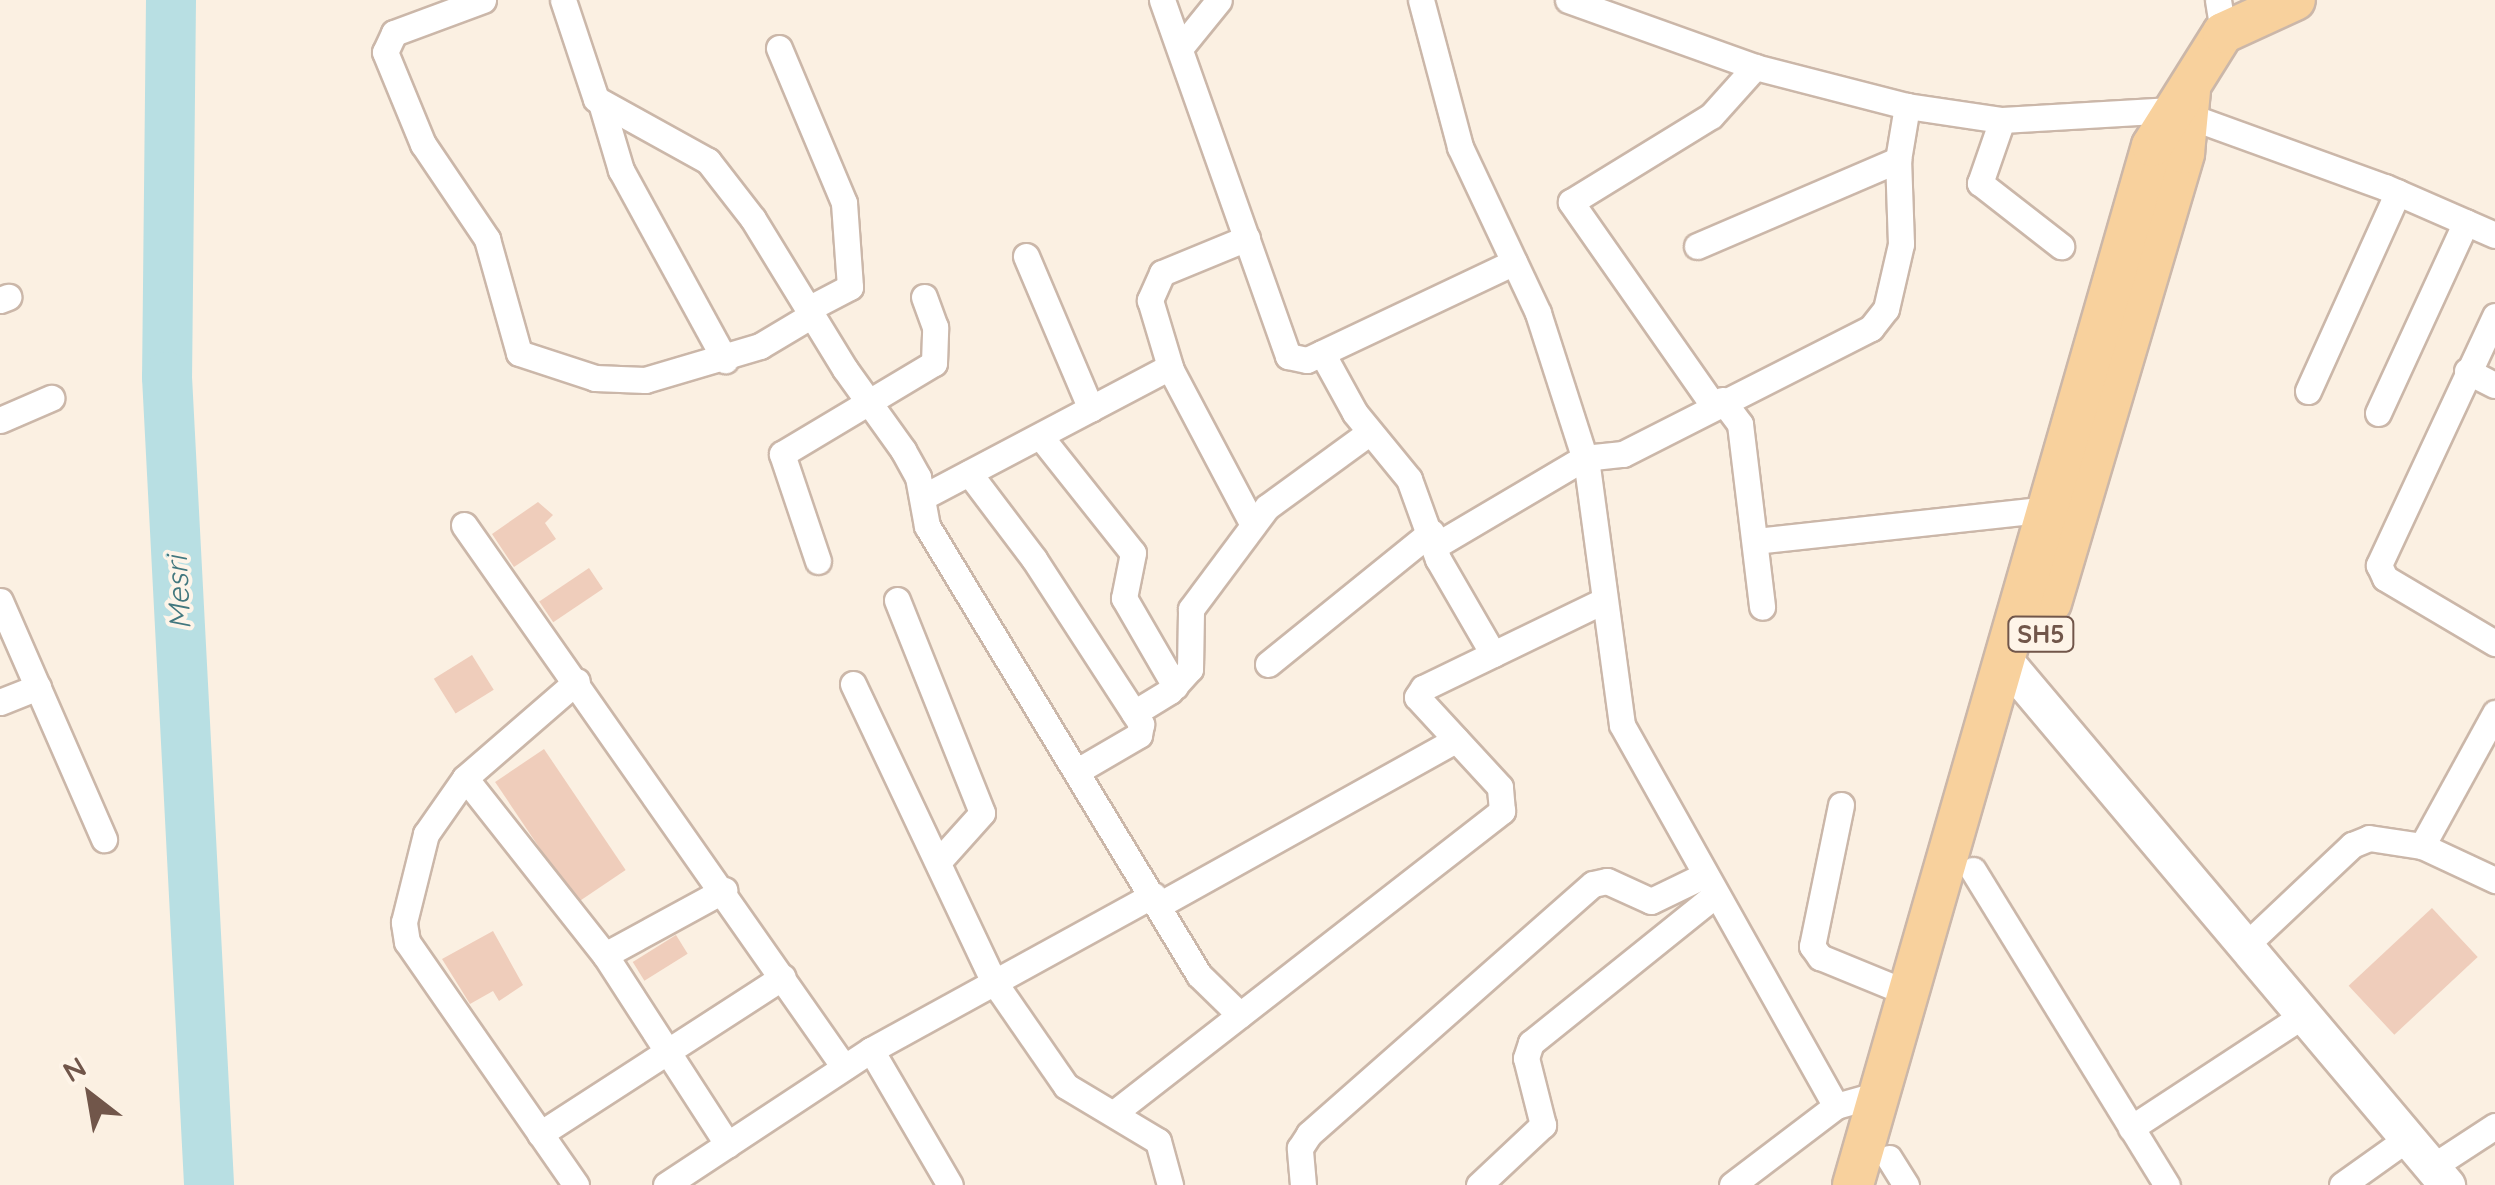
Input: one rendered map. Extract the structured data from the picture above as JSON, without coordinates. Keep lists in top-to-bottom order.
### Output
{
  "streets": {
    "main road": ["SH5"]
  },
  "water": ["Mesri"],
  "north": "top left"
}
